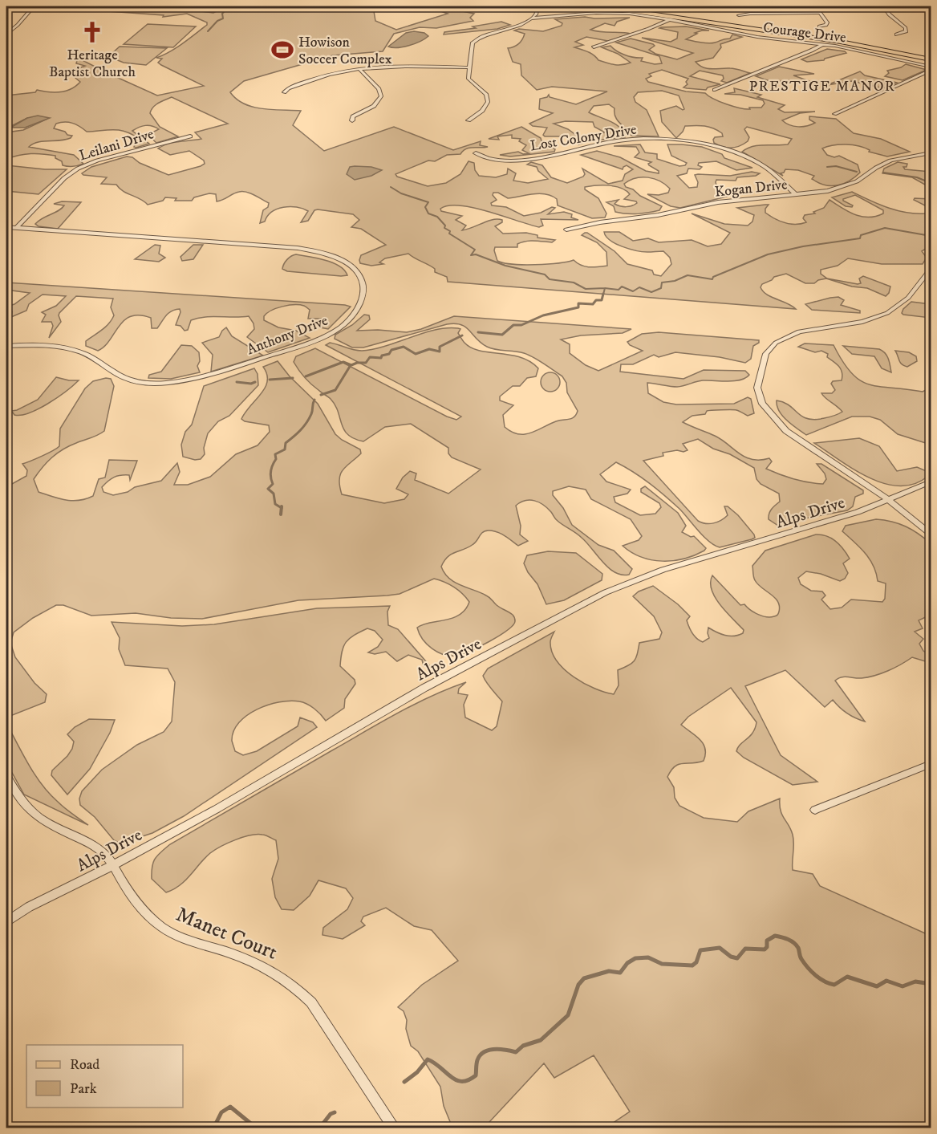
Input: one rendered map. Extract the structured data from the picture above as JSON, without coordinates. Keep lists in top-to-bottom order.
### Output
{
  "streets": {
    "street": [
      "Courage Drive",
      "Lost Colony Drive",
      "Leilani Drive",
      "Kogan Drive",
      "Anthony Drive",
      "Alps Drive",
      "Manet Court"
    ]
  },
  "crossings": [
    ["Lost Colony Drive", "Kogan Drive"],
    ["Leilani Drive", "Anthony Drive"],
    ["Alps Drive", "Manet Court"]
  ],
  "districts": ["PRESTIGE MANOR"],
  "places": {
    "church": ["Heritage Baptist Church"],
    "sports": ["Howison Soccer Complex"]
  },
  "legend": ["Road", "Park"]
}
